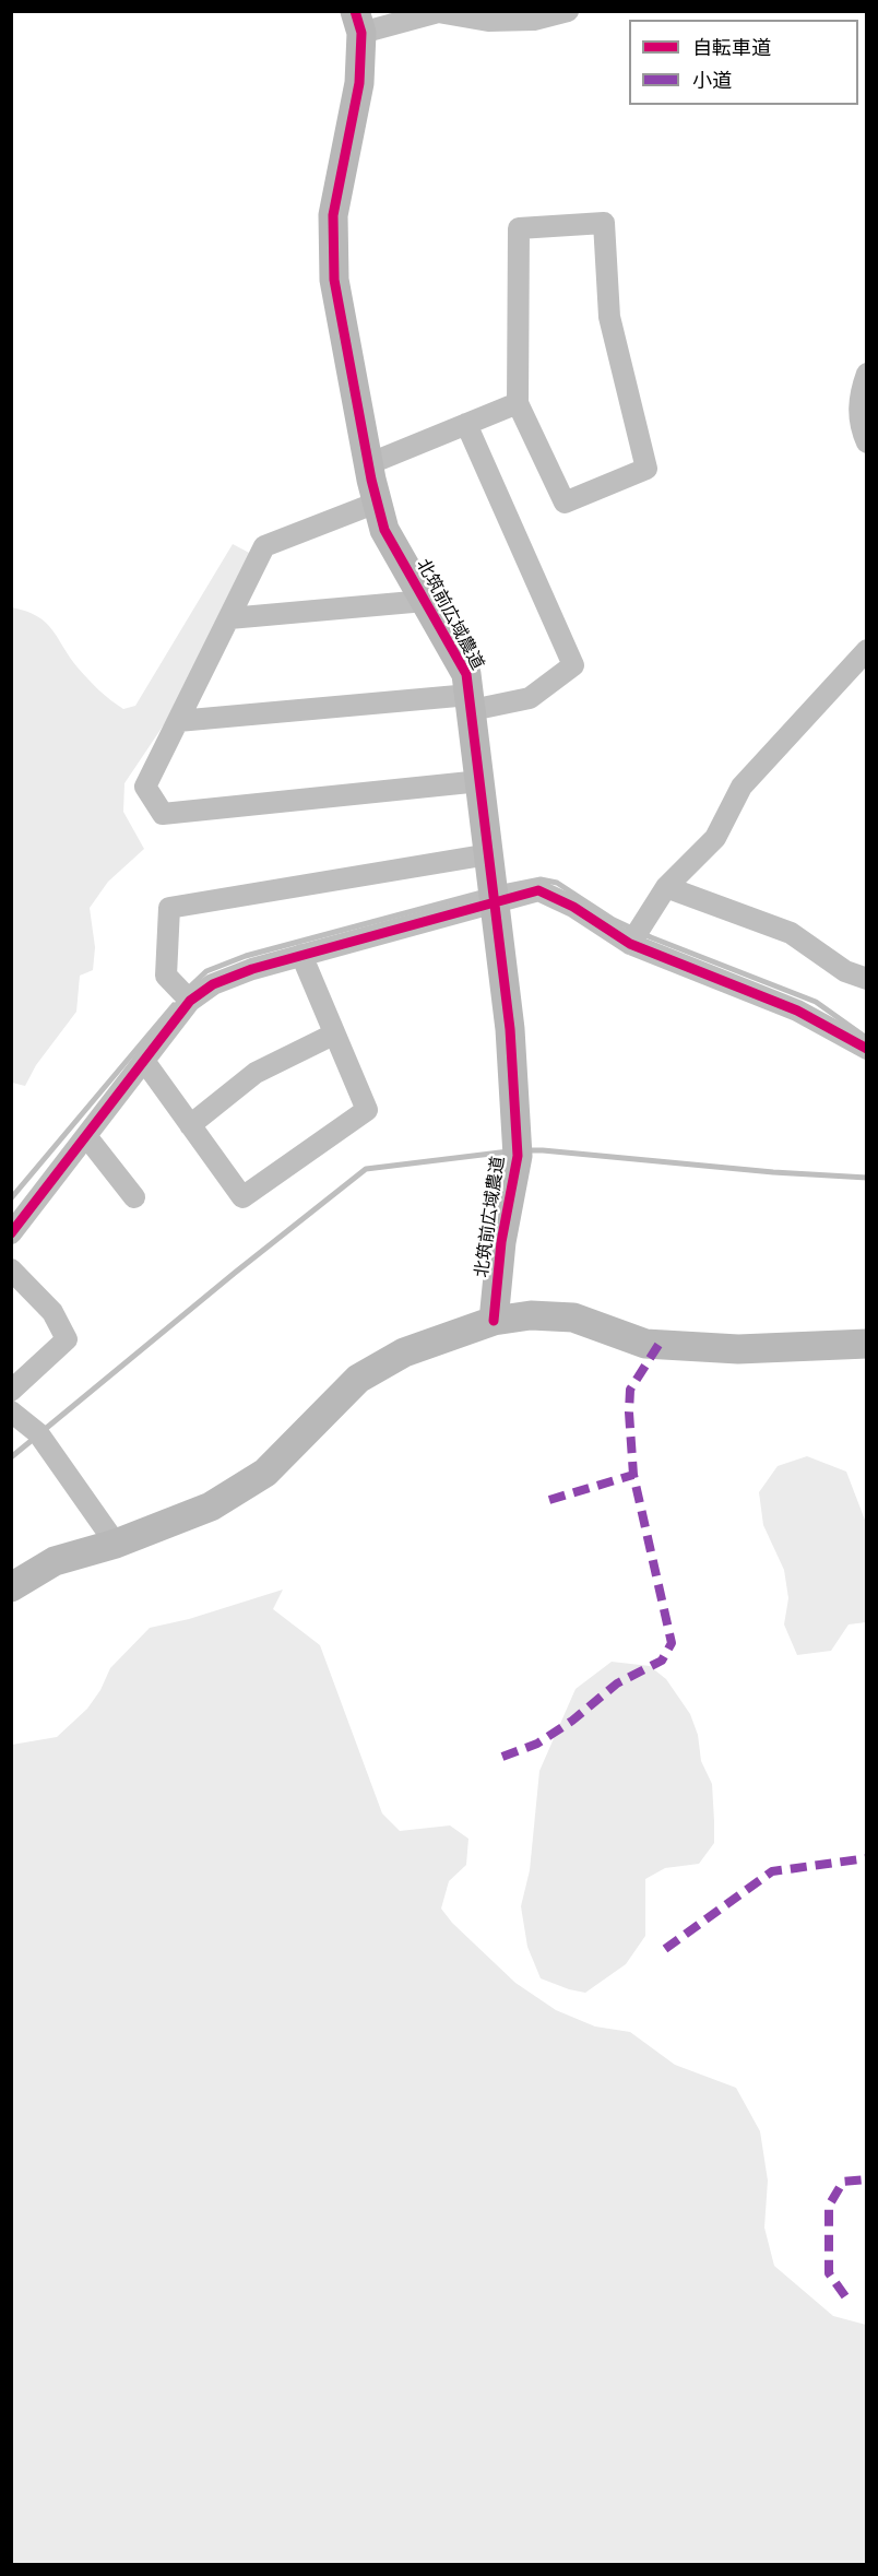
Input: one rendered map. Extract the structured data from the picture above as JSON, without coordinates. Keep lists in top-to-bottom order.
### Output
{
  "streets": {
    "street": ["北筑前広域農道"]
  },
  "legend": ["自転車道", "小道"]
}
